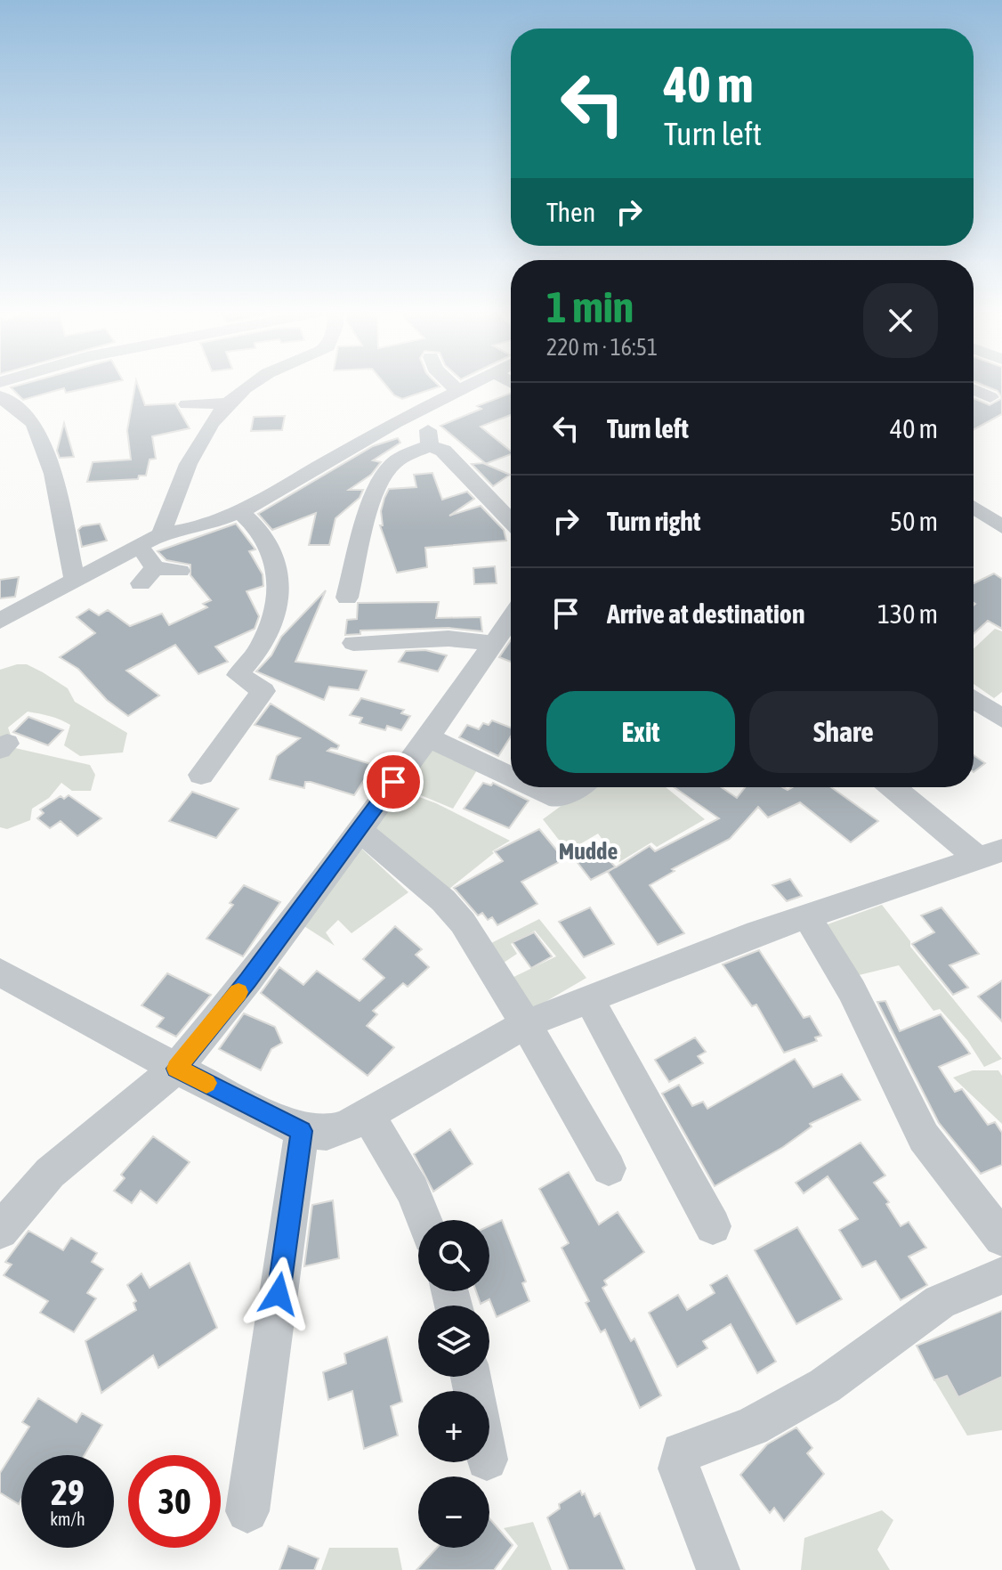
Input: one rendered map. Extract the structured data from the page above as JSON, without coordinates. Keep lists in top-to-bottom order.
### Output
{
  "districts": ["Mudde"],
  "page": {
    "turn": ["40 m", "Turn left"],
    "then": "Then",
    "heading": ["1 min", "220 m · 16:51"],
    "list": [
      {
        "name": "Turn left",
        "value": "40 m"
      },
      {
        "name": "Turn right",
        "value": "50 m"
      },
      {
        "name": "Arrive at destination",
        "value": "130 m"
      }
    ],
    "buttons": ["Exit", "Share"],
    "map_buttons": ["+", "−"],
    "speed": "29 km/h",
    "limit": "30"
  }
}
